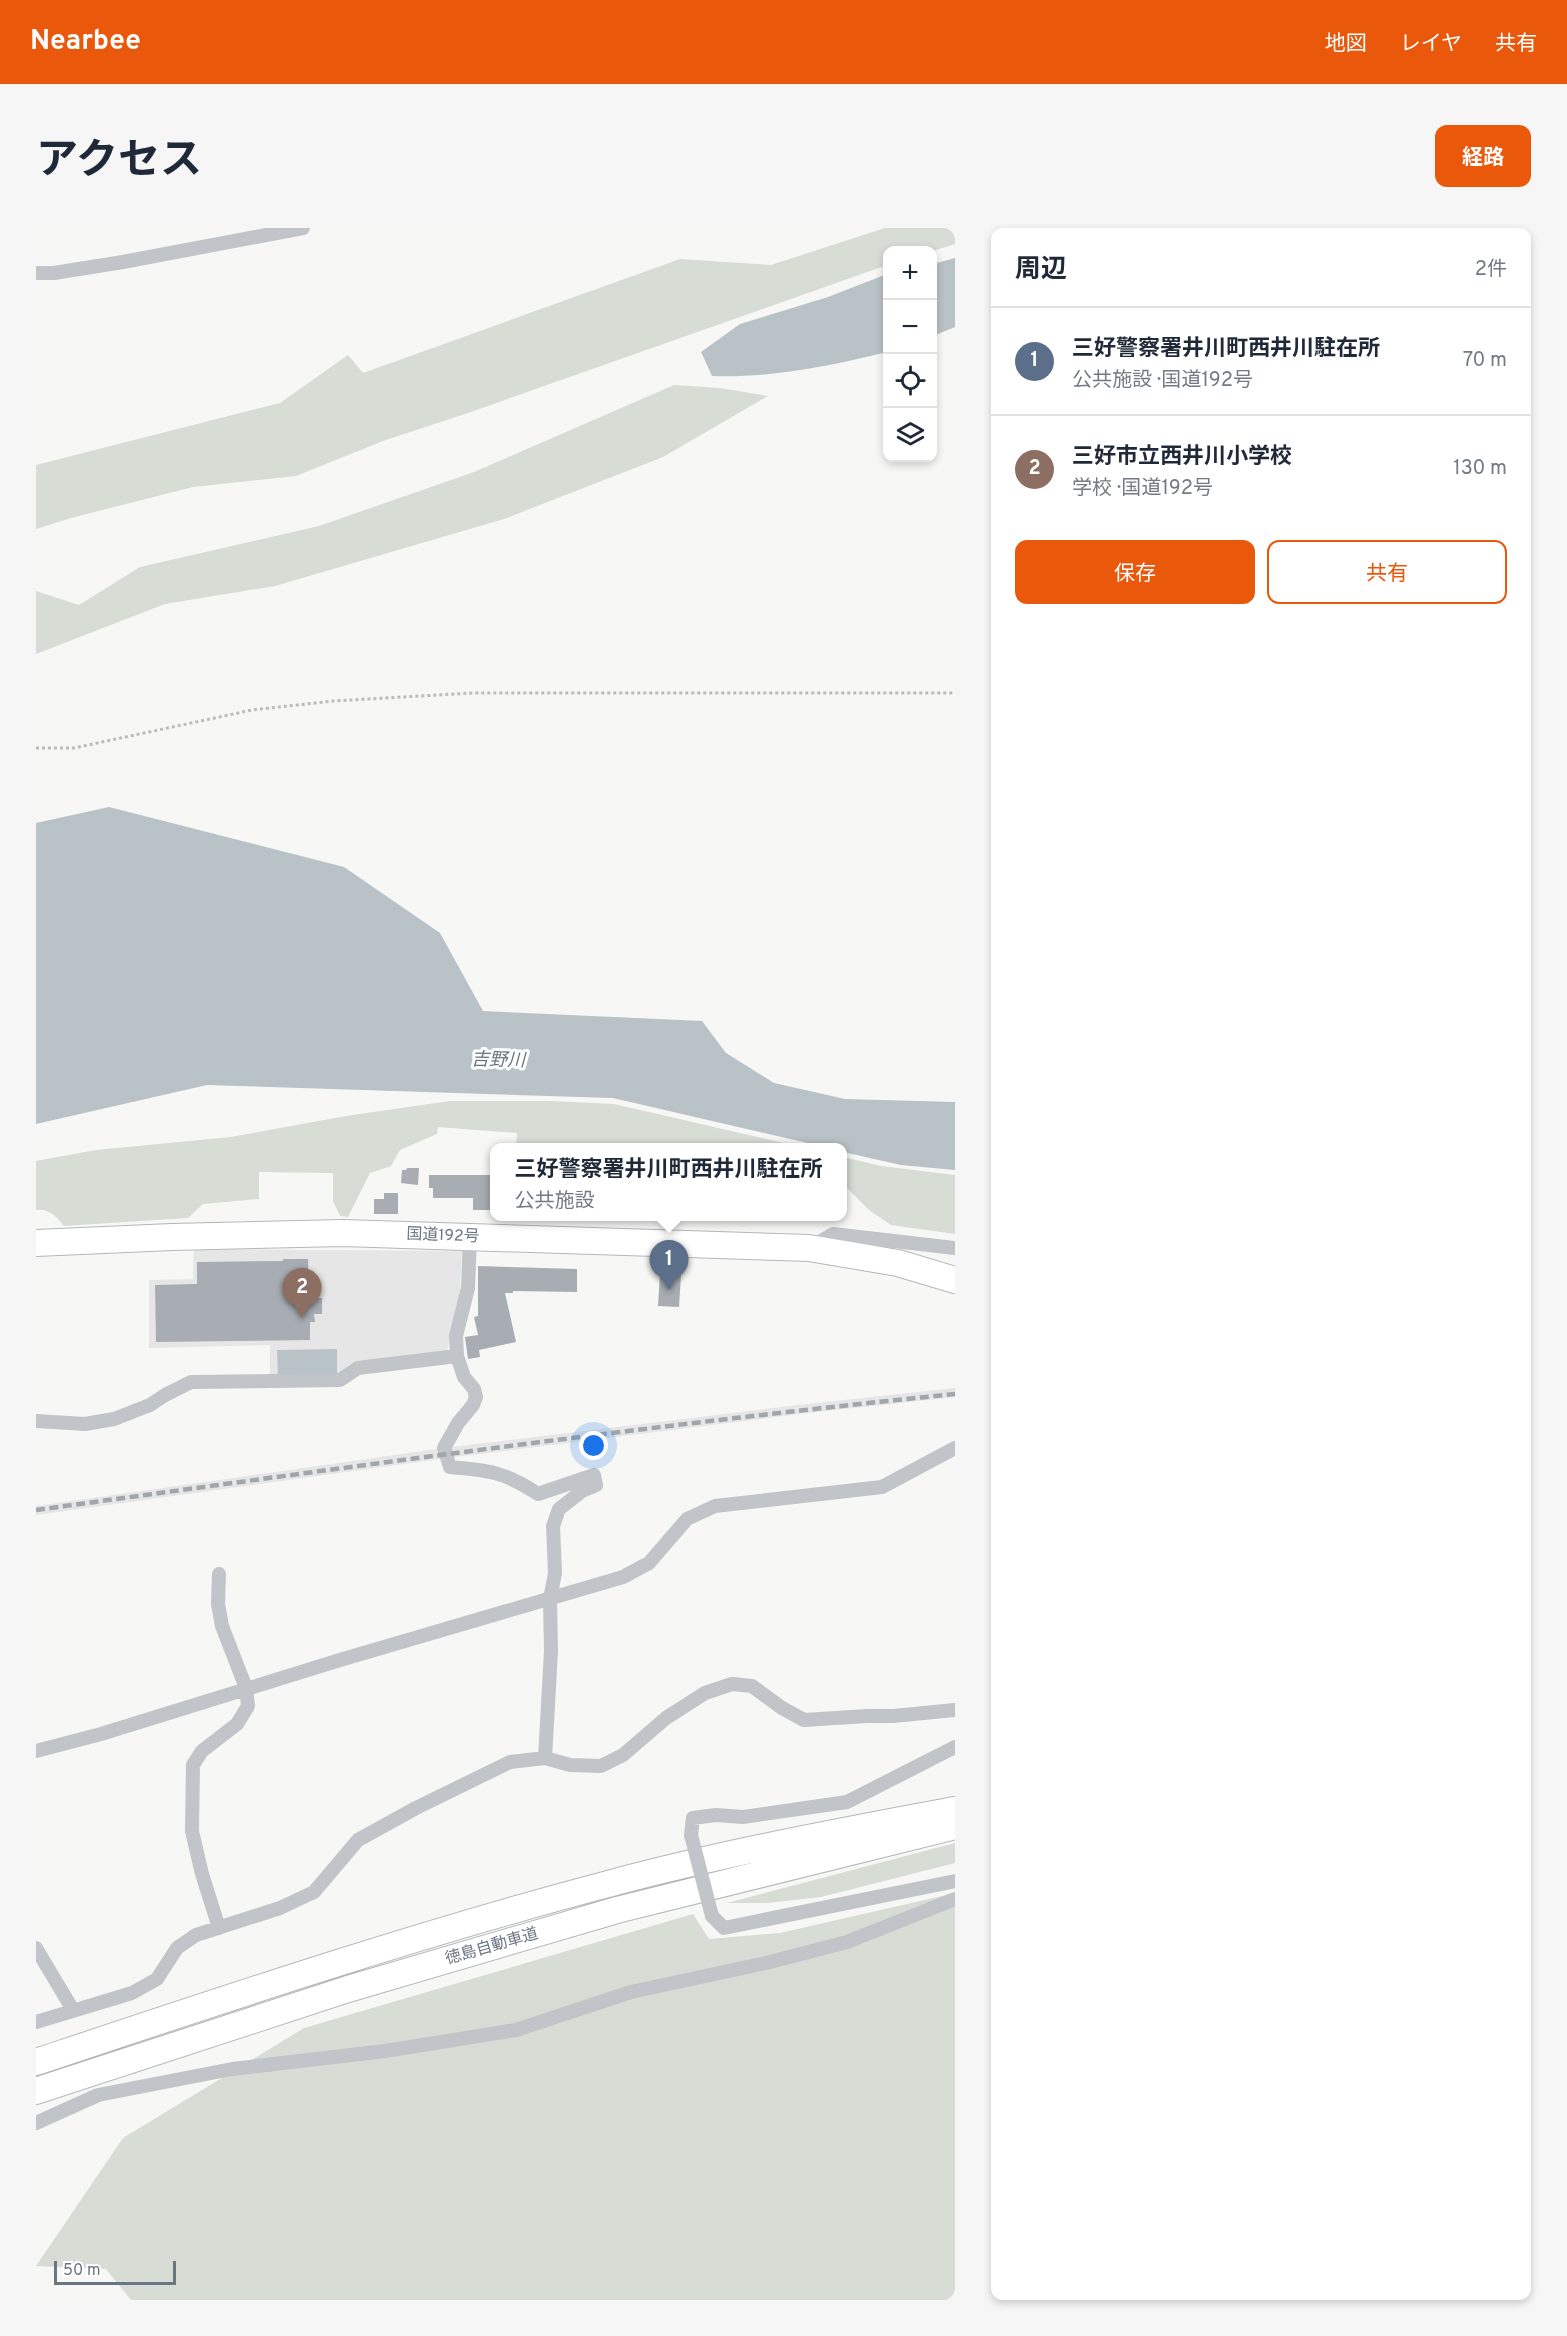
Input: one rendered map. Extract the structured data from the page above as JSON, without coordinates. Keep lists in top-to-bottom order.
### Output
{
  "streets": {
    "highway": ["国道192号", "徳島自動車道"]
  },
  "water": ["吉野川"],
  "scale_bar": "50 m",
  "page": {
    "header": "Nearbee",
    "nav": ["地図", "レイヤ", "共有"],
    "title": "アクセス",
    "buttons": [
      "経路",
      ["保存", "共有"]
    ],
    "heading": ["周辺", "2件"],
    "map_buttons": ["+", "−"],
    "list": [
      {
        "mark": "1",
        "name": "三好警察署井川町西井川駐在所",
        "note": "公共施設 · 国道192号",
        "value": "70 m"
      },
      {
        "mark": "2",
        "name": "三好市立西井川小学校",
        "note": "学校 · 国道192号",
        "value": "130 m"
      }
    ],
    "popup": ["三好警察署井川町西井川駐在所", "公共施設"],
    "pins": ["1", "2"],
    "scale": "50 m"
  }
}
